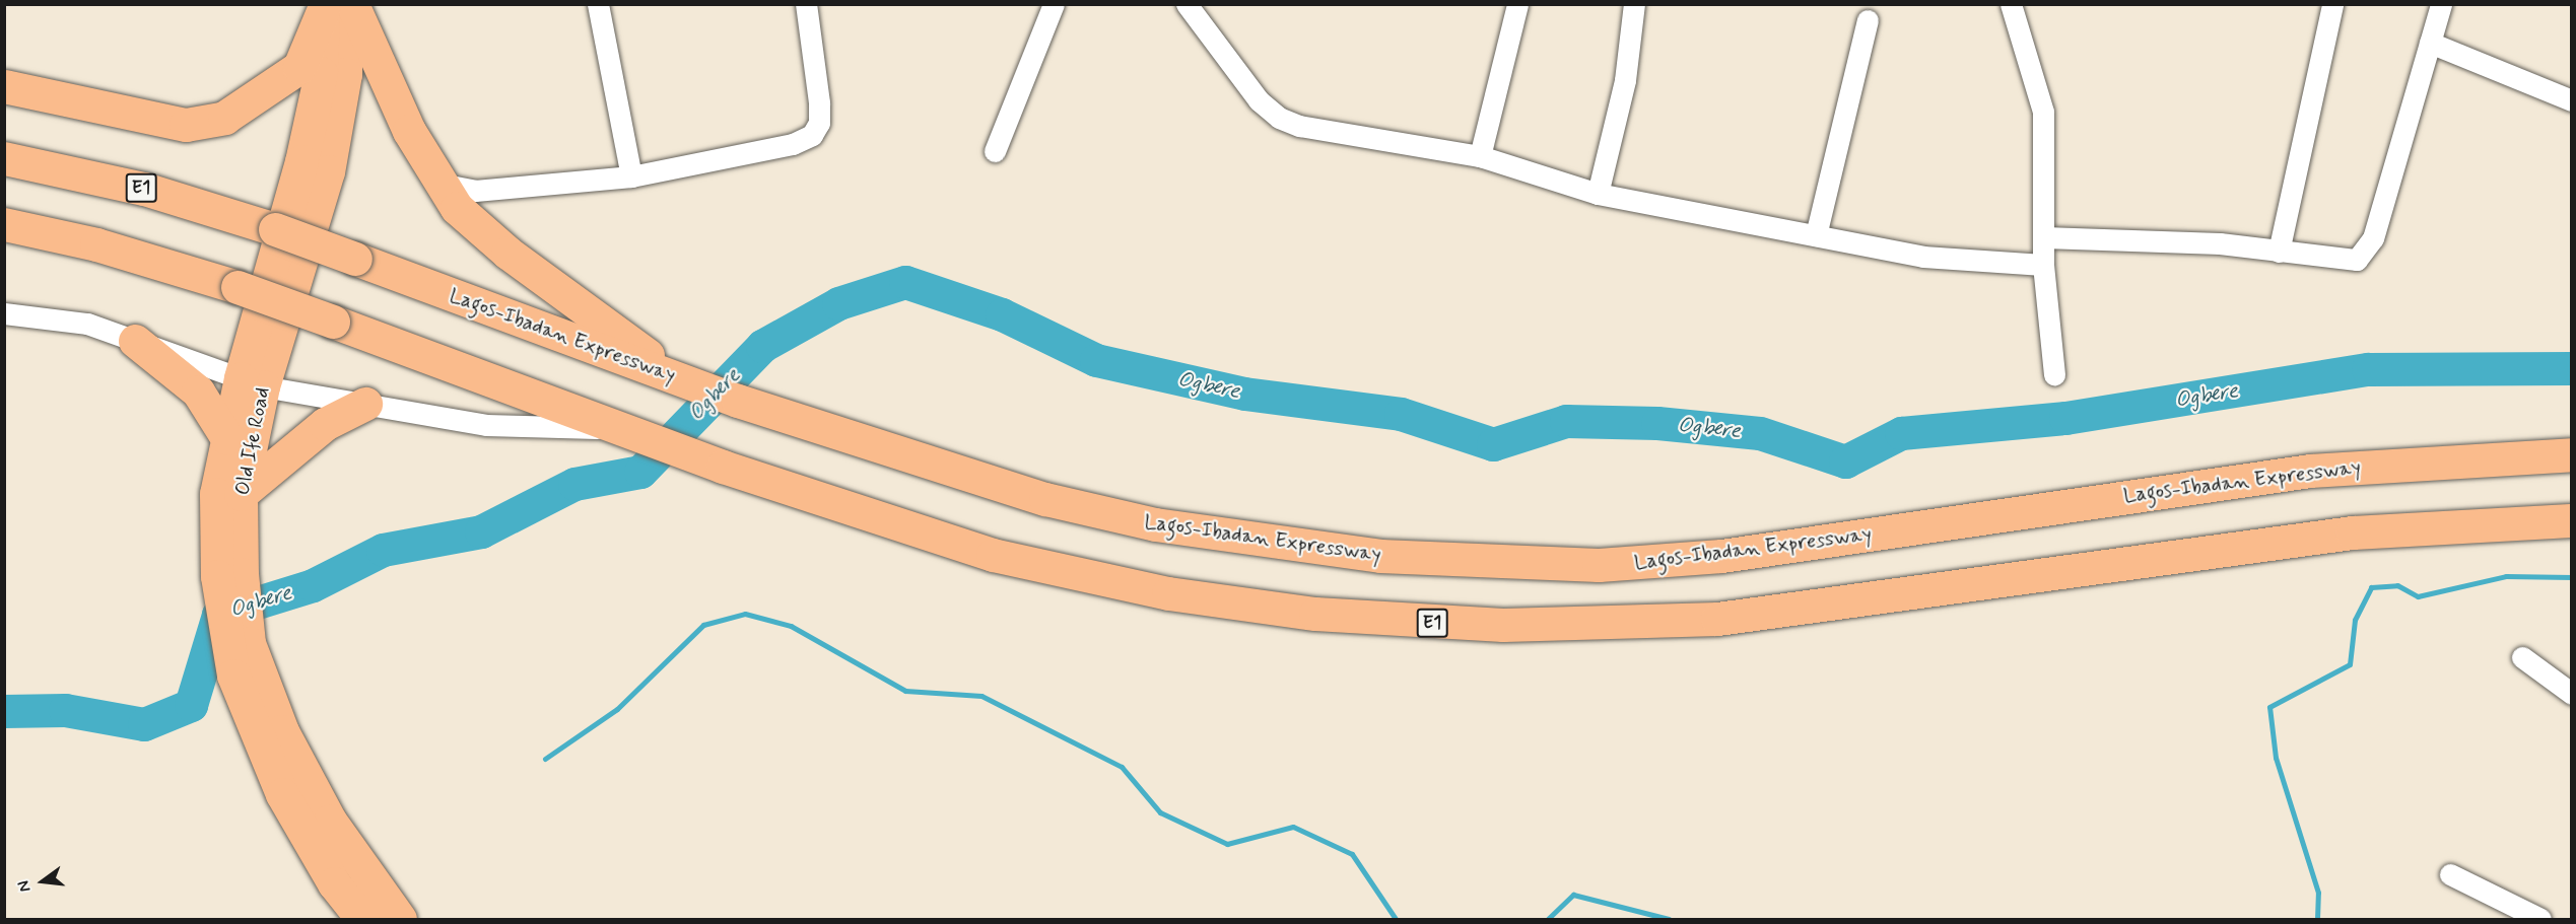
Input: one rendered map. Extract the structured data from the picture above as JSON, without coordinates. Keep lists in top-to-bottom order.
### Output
{
  "streets": {
    "main road": ["E1", "Lagos-Ibadan Expressway", "Old Ife Road"]
  },
  "water": ["Ogbere"],
  "north": "left"
}
